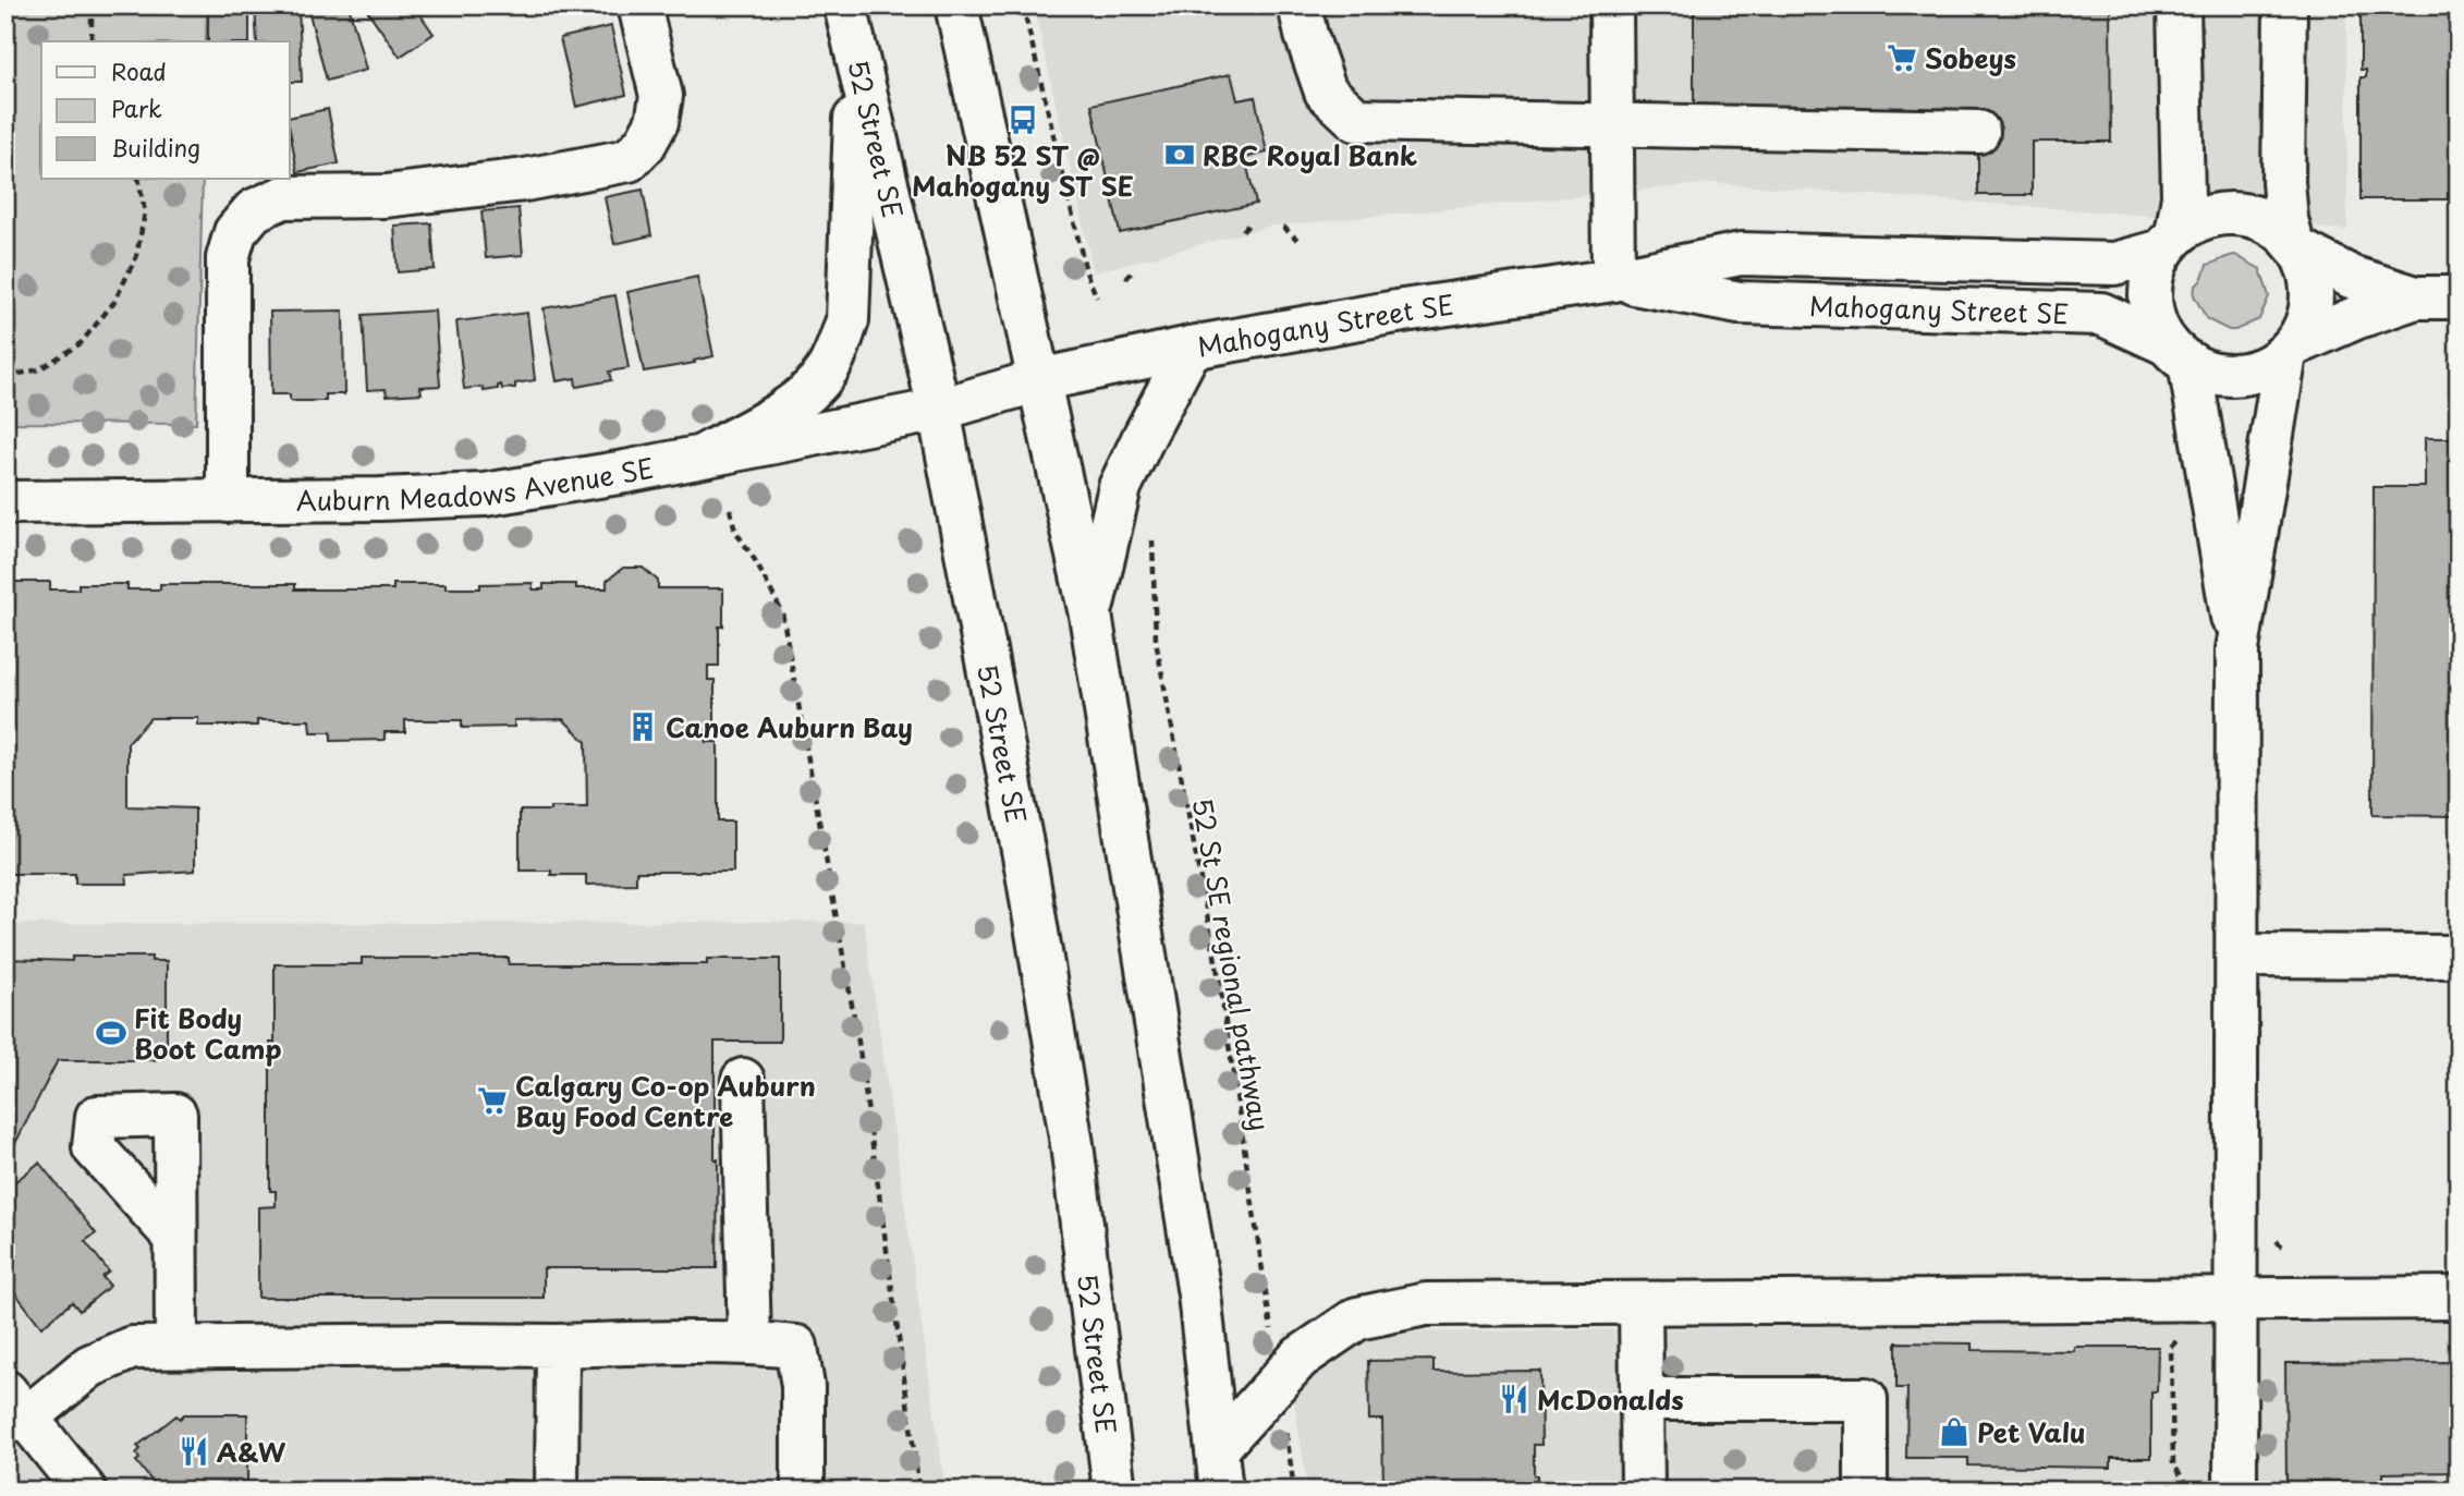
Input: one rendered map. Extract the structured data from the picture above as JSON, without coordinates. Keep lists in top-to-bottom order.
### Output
{
  "streets": {
    "main road": ["52 Street SE", "Mahogany Street SE", "Auburn Meadows Avenue SE"],
    "path": ["52 St SE regional pathway"]
  },
  "crossings": [
    ["52 Street SE", "Mahogany Street SE"],
    ["52 Street SE", "Auburn Meadows Avenue SE"],
    ["Mahogany Street SE", "Auburn Meadows Avenue SE"]
  ],
  "places": {
    "supermarket": ["Sobeys", "Calgary Co-op Auburn Bay Food Centre"],
    "bus stop": ["NB 52 ST @ Mahogany ST SE"],
    "bank": ["RBC Royal Bank"],
    "building": ["Canoe Auburn Bay"],
    "sports": ["Fit Body Boot Camp"],
    "restaurant": ["McDonalds", "A&W"],
    "shop": ["Pet Valu"]
  },
  "legend": ["Road", "Park", "Building"]
}
